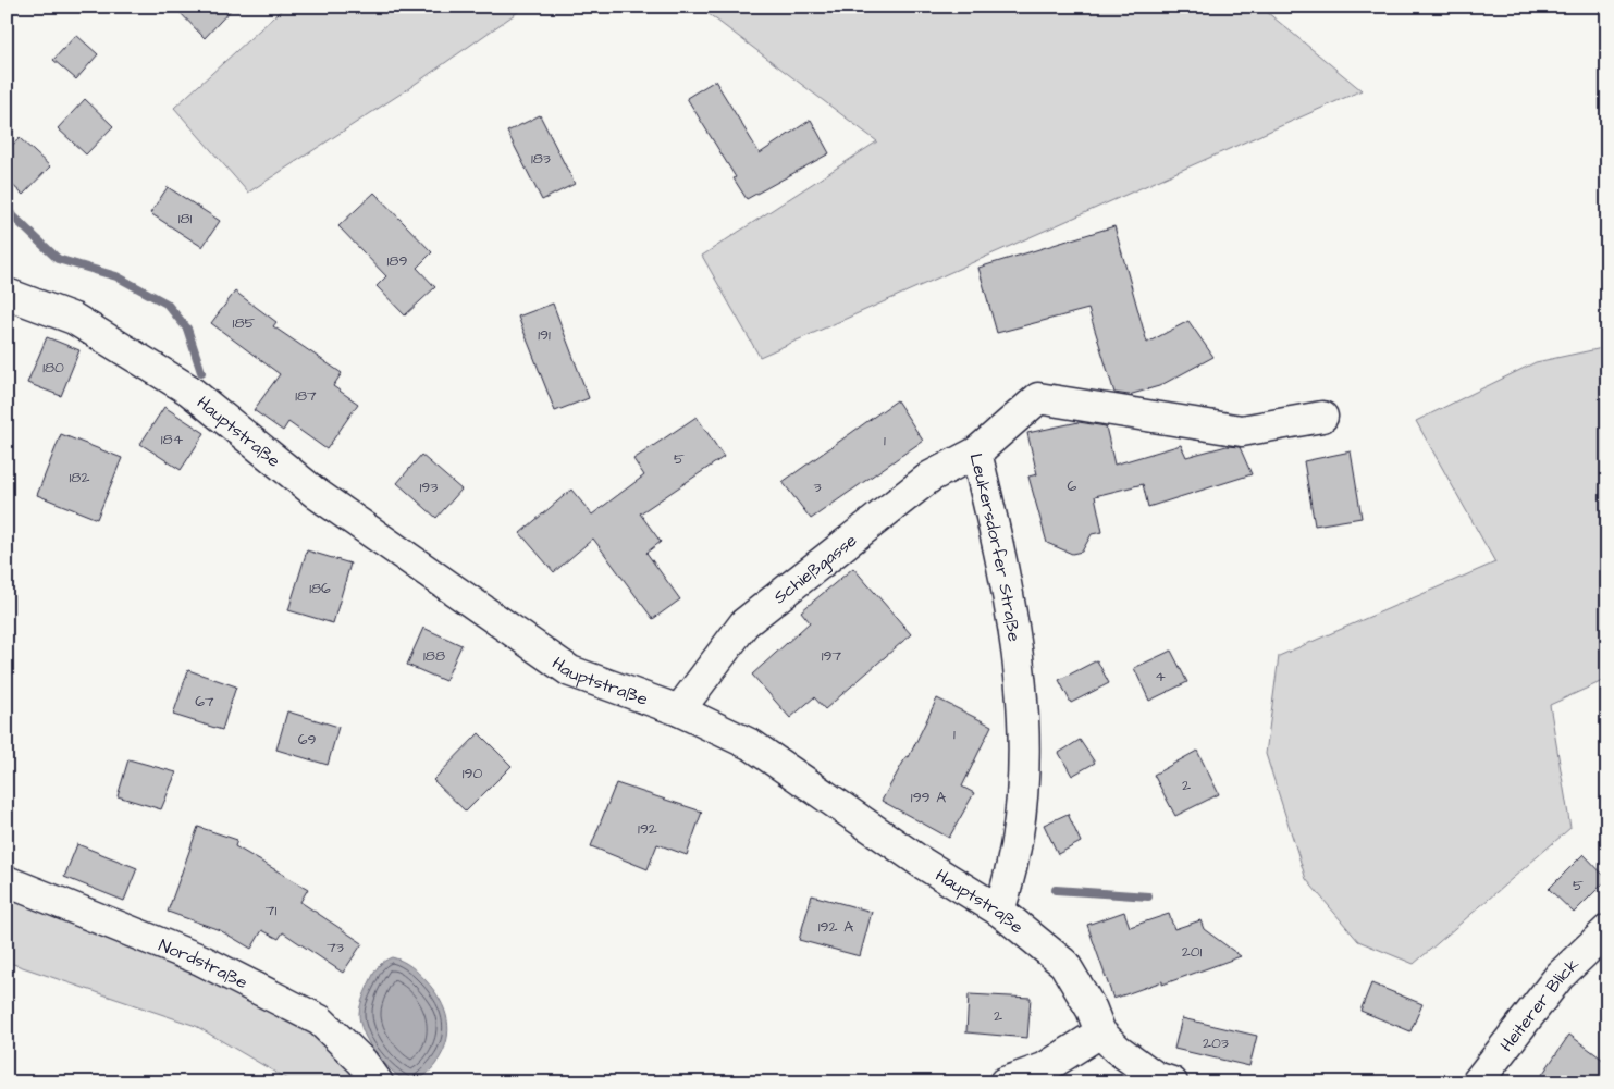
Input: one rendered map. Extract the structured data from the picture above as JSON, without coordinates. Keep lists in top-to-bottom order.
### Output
{
  "streets": {
    "street": [
      "Hauptstraße",
      "Leukersdorfer Straße",
      "Schießgasse",
      "Nordstraße",
      "Heiterer Blick"
    ]
  },
  "crossings": [
    ["Hauptstraße", "Leukersdorfer Straße"],
    ["Hauptstraße", "Schießgasse"],
    ["Leukersdorfer Straße", "Schießgasse"]
  ],
  "house_numbers": [
    "183",
    "181",
    "189",
    "185",
    "191",
    "180",
    "187",
    "184",
    "1",
    "5",
    "182",
    "6",
    "193",
    "3",
    "186",
    "188",
    "197",
    "4",
    "67",
    "1",
    "69",
    "190",
    "2",
    "199 A",
    "192",
    "5",
    "71",
    "192 A",
    "73",
    "201",
    "2",
    "203"
  ]
}
